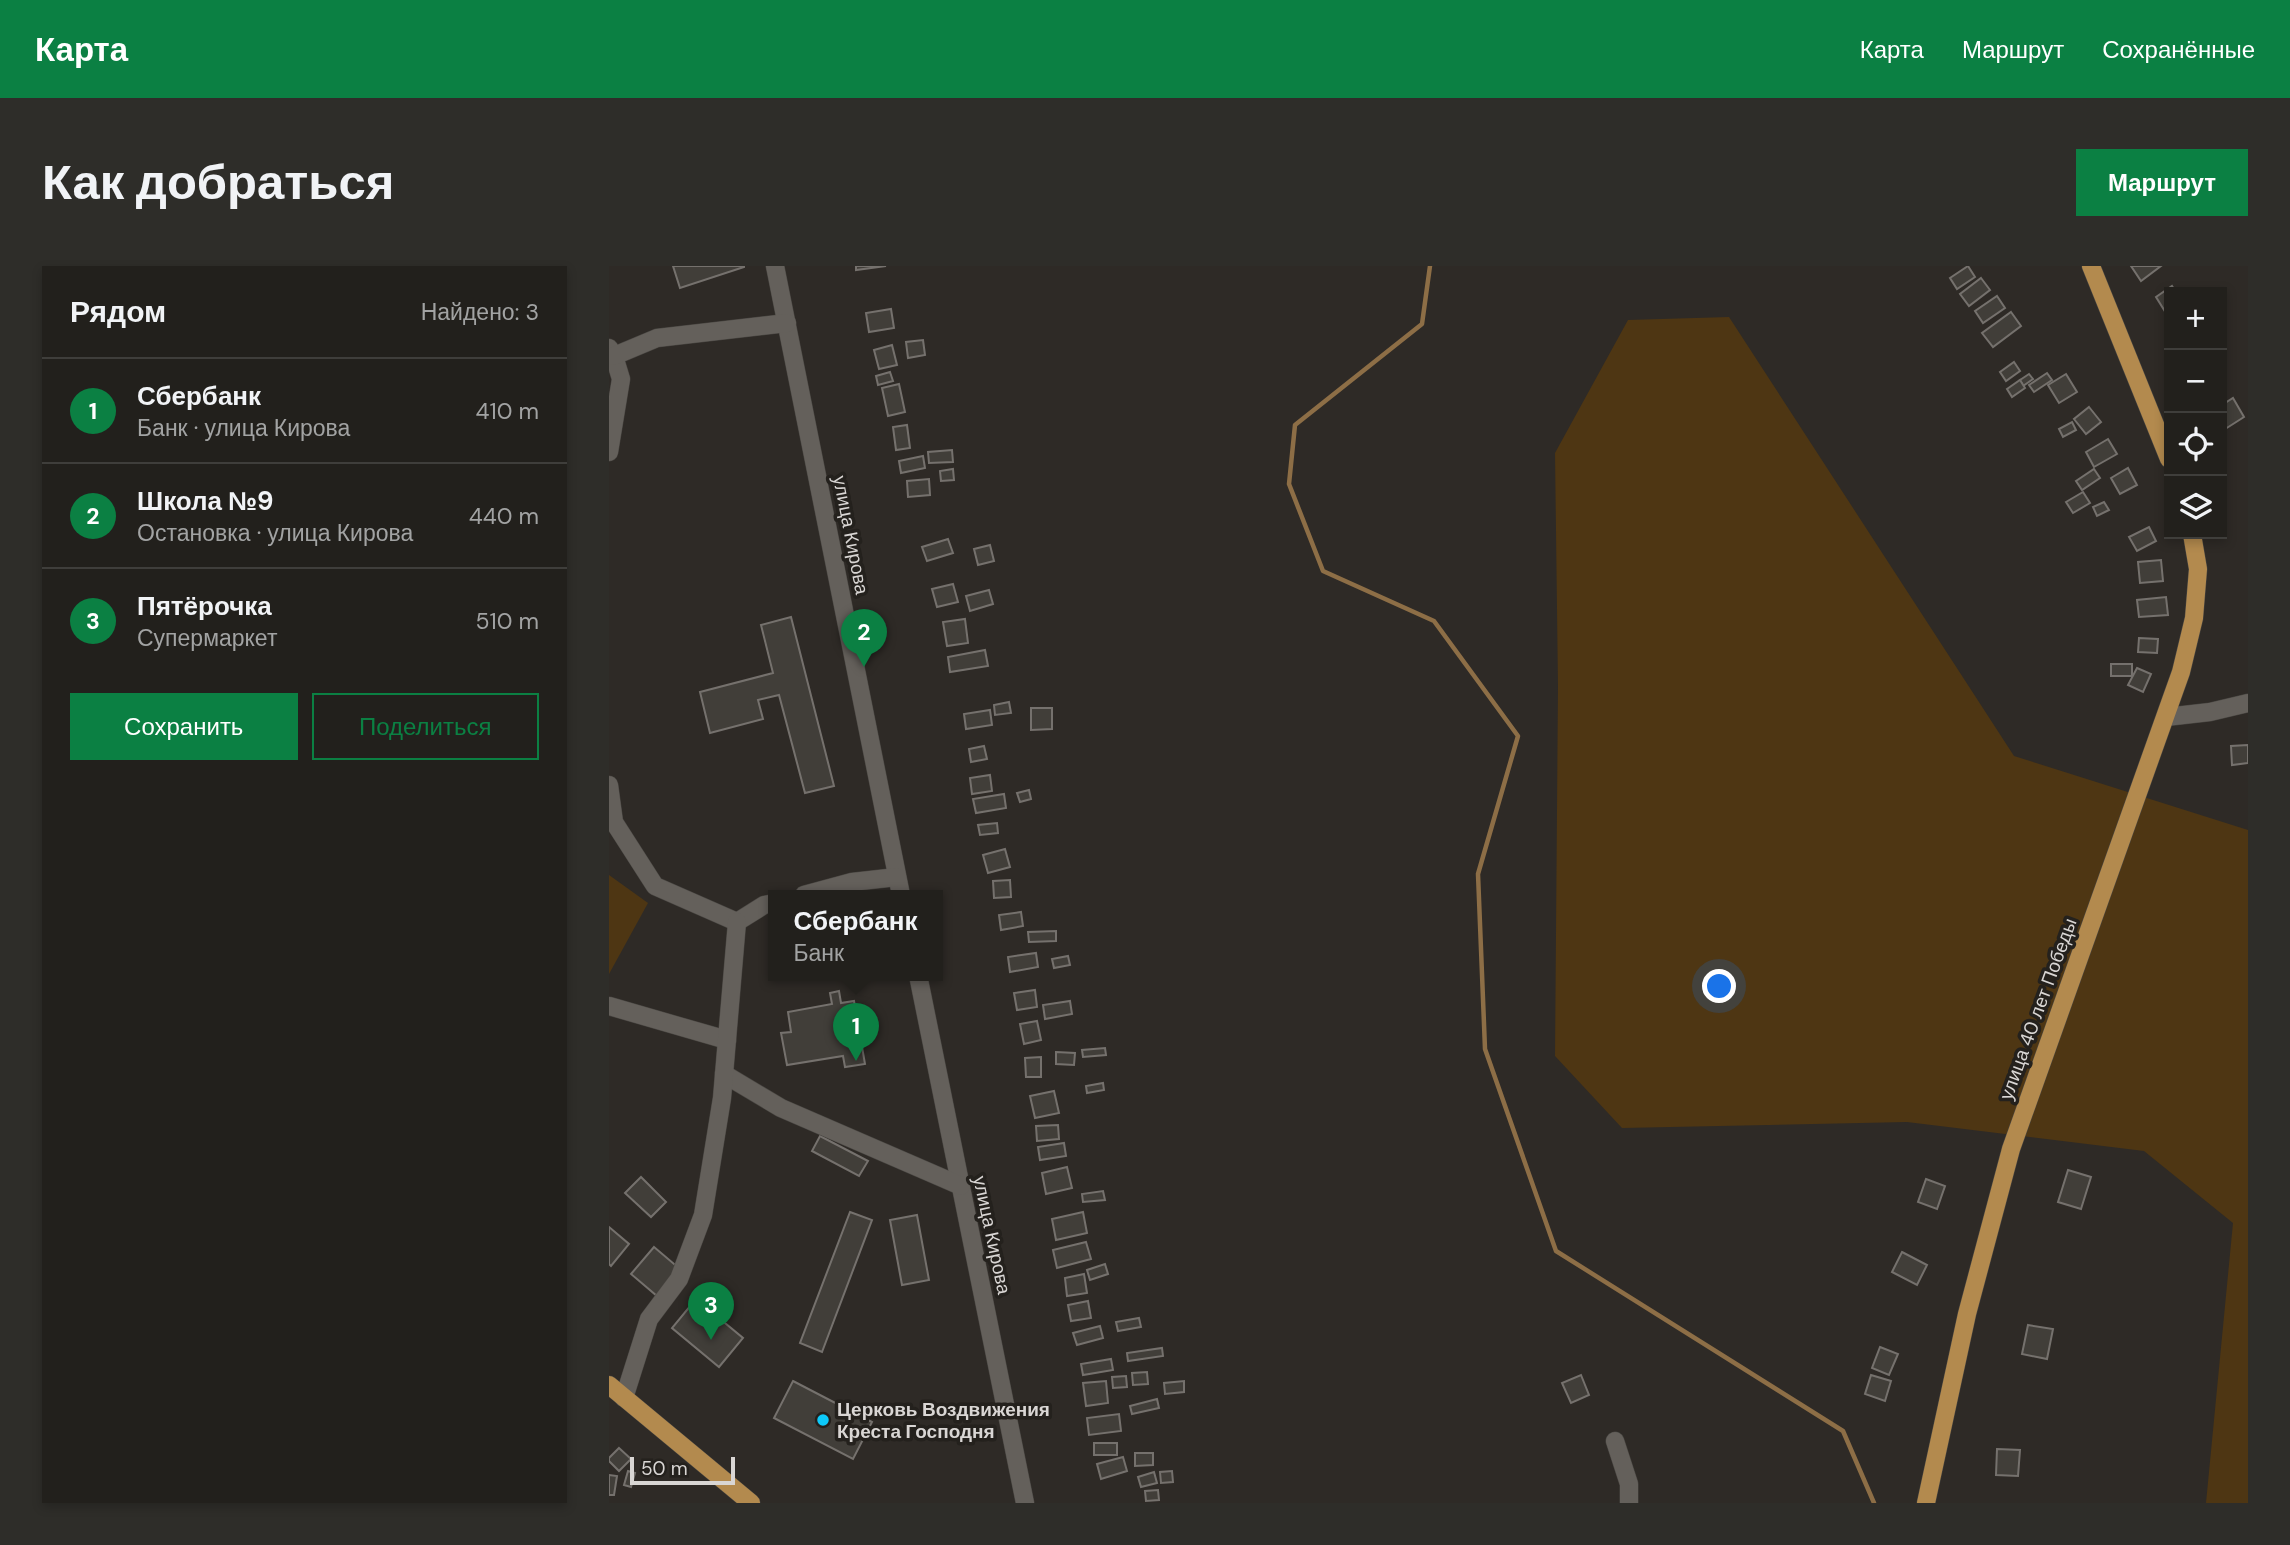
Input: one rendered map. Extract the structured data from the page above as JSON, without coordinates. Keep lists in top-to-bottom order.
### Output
{
  "streets": {
    "main road": ["улица 40 лет Победы"],
    "street": ["улица Кирова"]
  },
  "places": ["Церковь Воздвижения Креста Господня"],
  "scale_bar": "50 m",
  "page": {
    "header": "Карта",
    "nav": ["Карта", "Маршрут", "Сохранённые"],
    "buttons": [
      "Маршрут",
      ["Сохранить", "Поделиться"]
    ],
    "title": "Как добраться",
    "heading": ["Рядом", "Найдено: 3"],
    "map_buttons": ["+", "−"],
    "list": [
      {
        "mark": "1",
        "name": "Сбербанк",
        "note": "Банк · улица Кирова",
        "value": "410 m"
      },
      {
        "mark": "2",
        "name": "Школа №9",
        "note": "Остановка · улица Кирова",
        "value": "440 m"
      },
      {
        "mark": "3",
        "name": "Пятёрочка",
        "note": "Супермаркет",
        "value": "510 m"
      }
    ],
    "pins": ["2", "1", "3"],
    "popup": ["Сбербанк", "Банк"],
    "scale": "50 m"
  }
}
